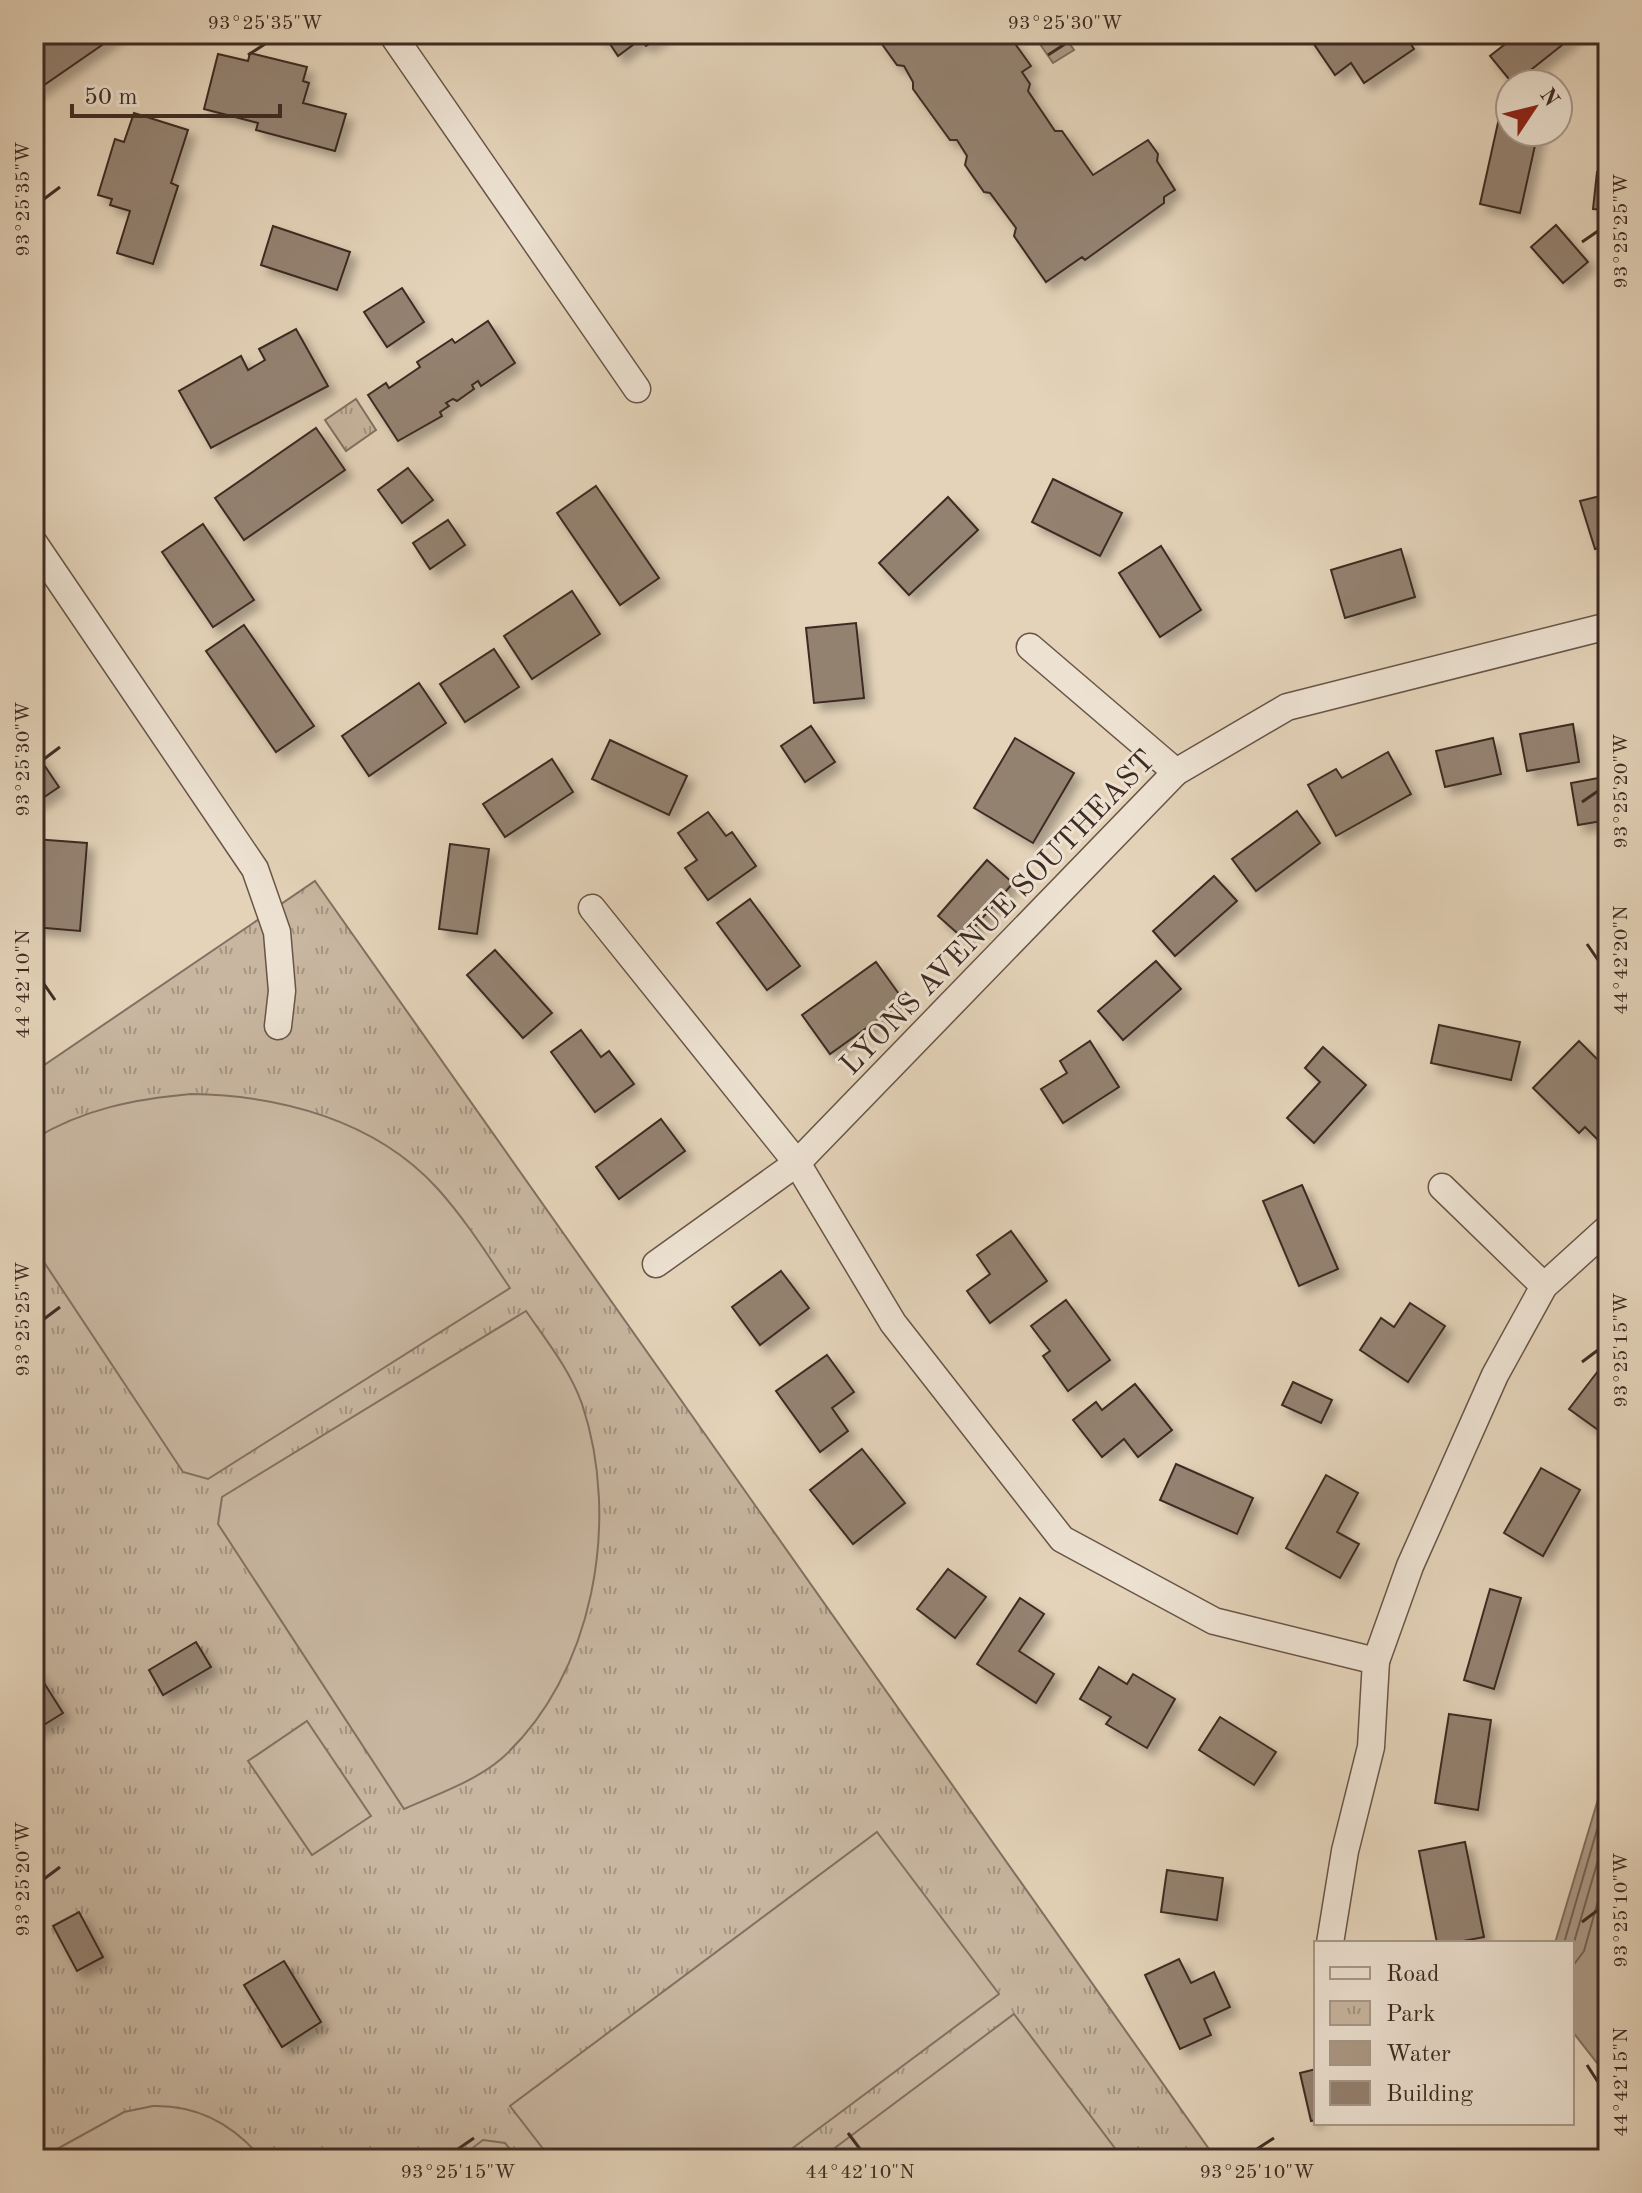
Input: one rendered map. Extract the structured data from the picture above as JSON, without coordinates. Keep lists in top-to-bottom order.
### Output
{
  "streets": {
    "street": ["LYONS AVENUE SOUTHEAST"]
  },
  "legend": [
    "Road",
    "Park",
    "Water",
    "Building"
  ],
  "scale_bar": "50 m",
  "north": "top right",
  "coordinates": [
    "93°25'35\"W",
    "93°25'30\"W",
    "93°25'25\"W",
    "93°25'20\"W",
    "44°42'20\"N",
    "44°42'10\"N",
    "93°25'15\"W",
    "93°25'10\"W",
    "44°42'15\"N"
  ]
}
